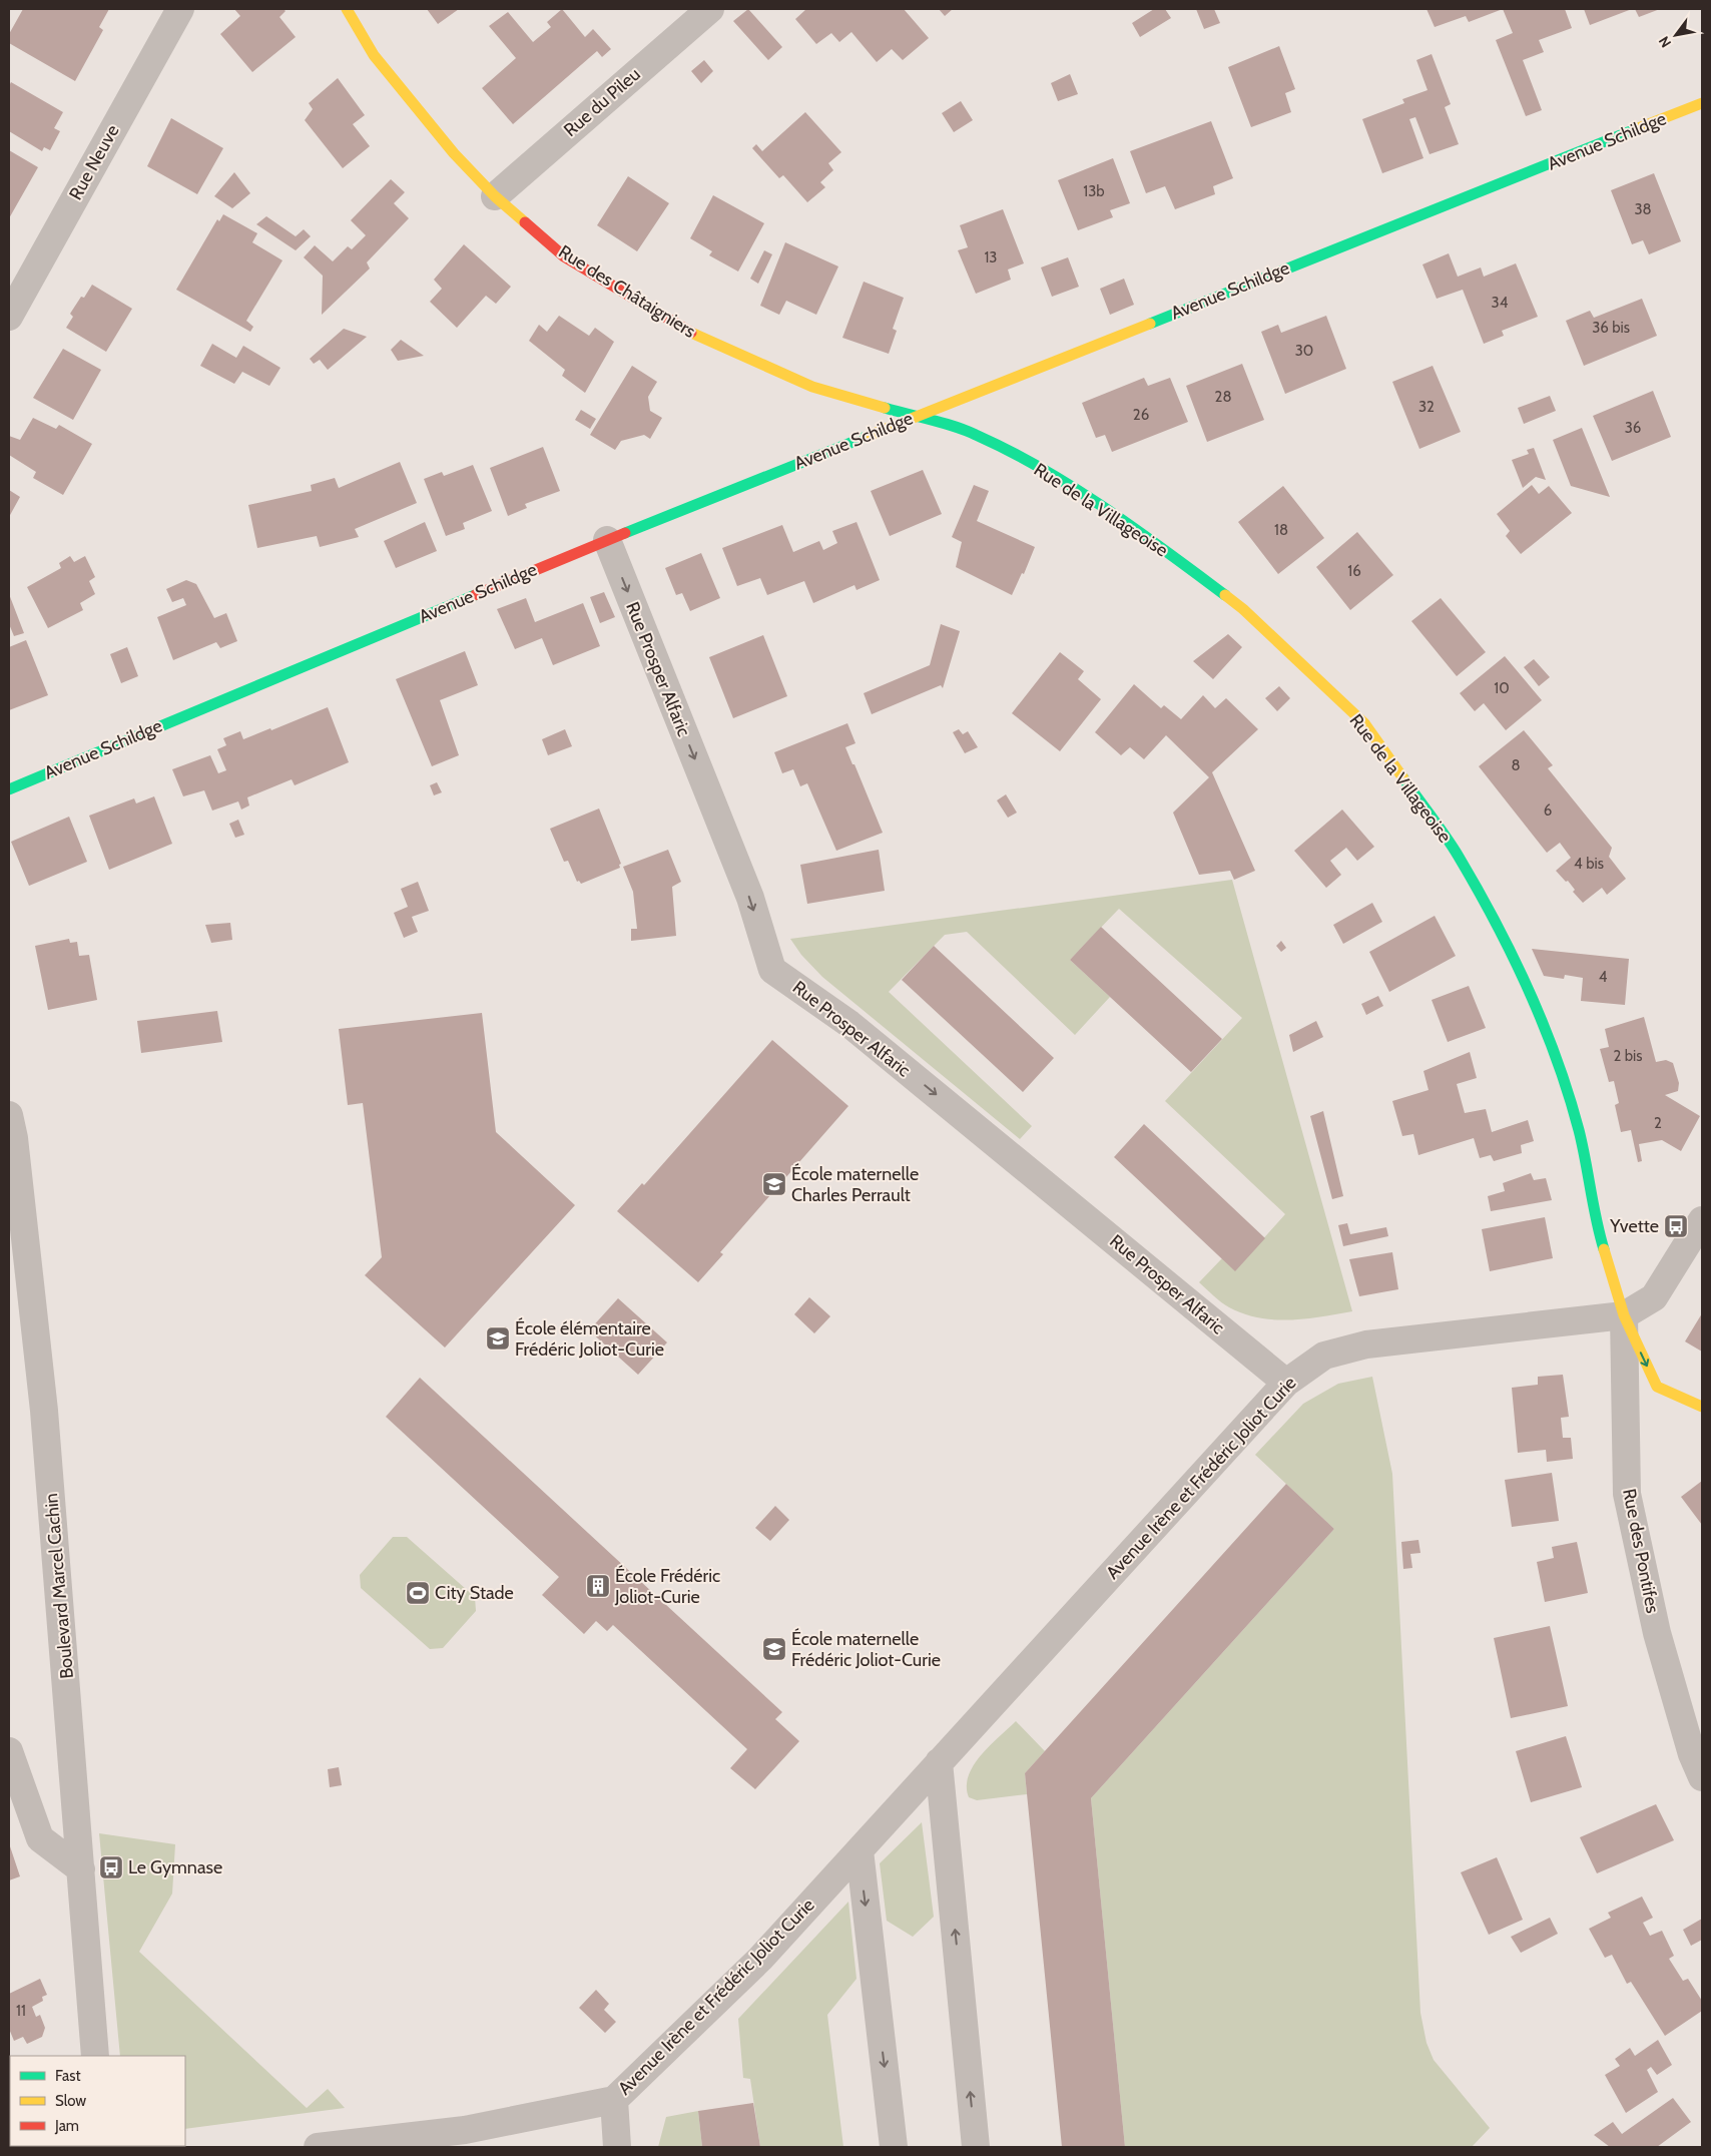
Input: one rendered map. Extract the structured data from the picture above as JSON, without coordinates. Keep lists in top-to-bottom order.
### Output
{
  "streets": {
    "street": [
      "Rue du Pileu",
      "Avenue Schildge",
      "Rue Neuve",
      "Rue des Châtaigniers",
      "Rue de la Villageoise",
      "Rue Prosper Alfaric",
      "Avenue Irène et Frédéric Joliot Curie",
      "Rue des Pontifes",
      "Boulevard Marcel Cachin"
    ]
  },
  "crossings": [
    ["Rue du Pileu", "Rue des Châtaigniers"],
    ["Avenue Schildge", "Rue des Châtaigniers"],
    ["Avenue Schildge", "Rue de la Villageoise"],
    ["Avenue Schildge", "Rue Prosper Alfaric"],
    ["Rue des Châtaigniers", "Rue de la Villageoise"],
    ["Rue de la Villageoise", "Avenue Irène et Frédéric Joliot Curie"],
    ["Rue de la Villageoise", "Rue des Pontifes"],
    ["Rue Prosper Alfaric", "Avenue Irène et Frédéric Joliot Curie"],
    ["Avenue Irène et Frédéric Joliot Curie", "Rue des Pontifes"]
  ],
  "one_way": ["Rue Prosper Alfaric"],
  "places": {
    "school or university": ["École maternelle Charles Perrault", "École élémentaire Frédéric Joliot-Curie", "École maternelle Frédéric Joliot-Curie"],
    "bus stop": ["Yvette", "Le Gymnase"],
    "building": ["École Frédéric Joliot-Curie"],
    "sports": ["City Stade"]
  },
  "house_numbers": [
    "13b",
    "38",
    "13",
    "34",
    "36 bis",
    "30",
    "28",
    "32",
    "26",
    "36",
    "18",
    "16",
    "10",
    "8",
    "6",
    "4 bis",
    "4",
    "2 bis",
    "2",
    "11"
  ],
  "legend": ["Fast", "Slow", "Jam"],
  "north": "bottom left"
}
